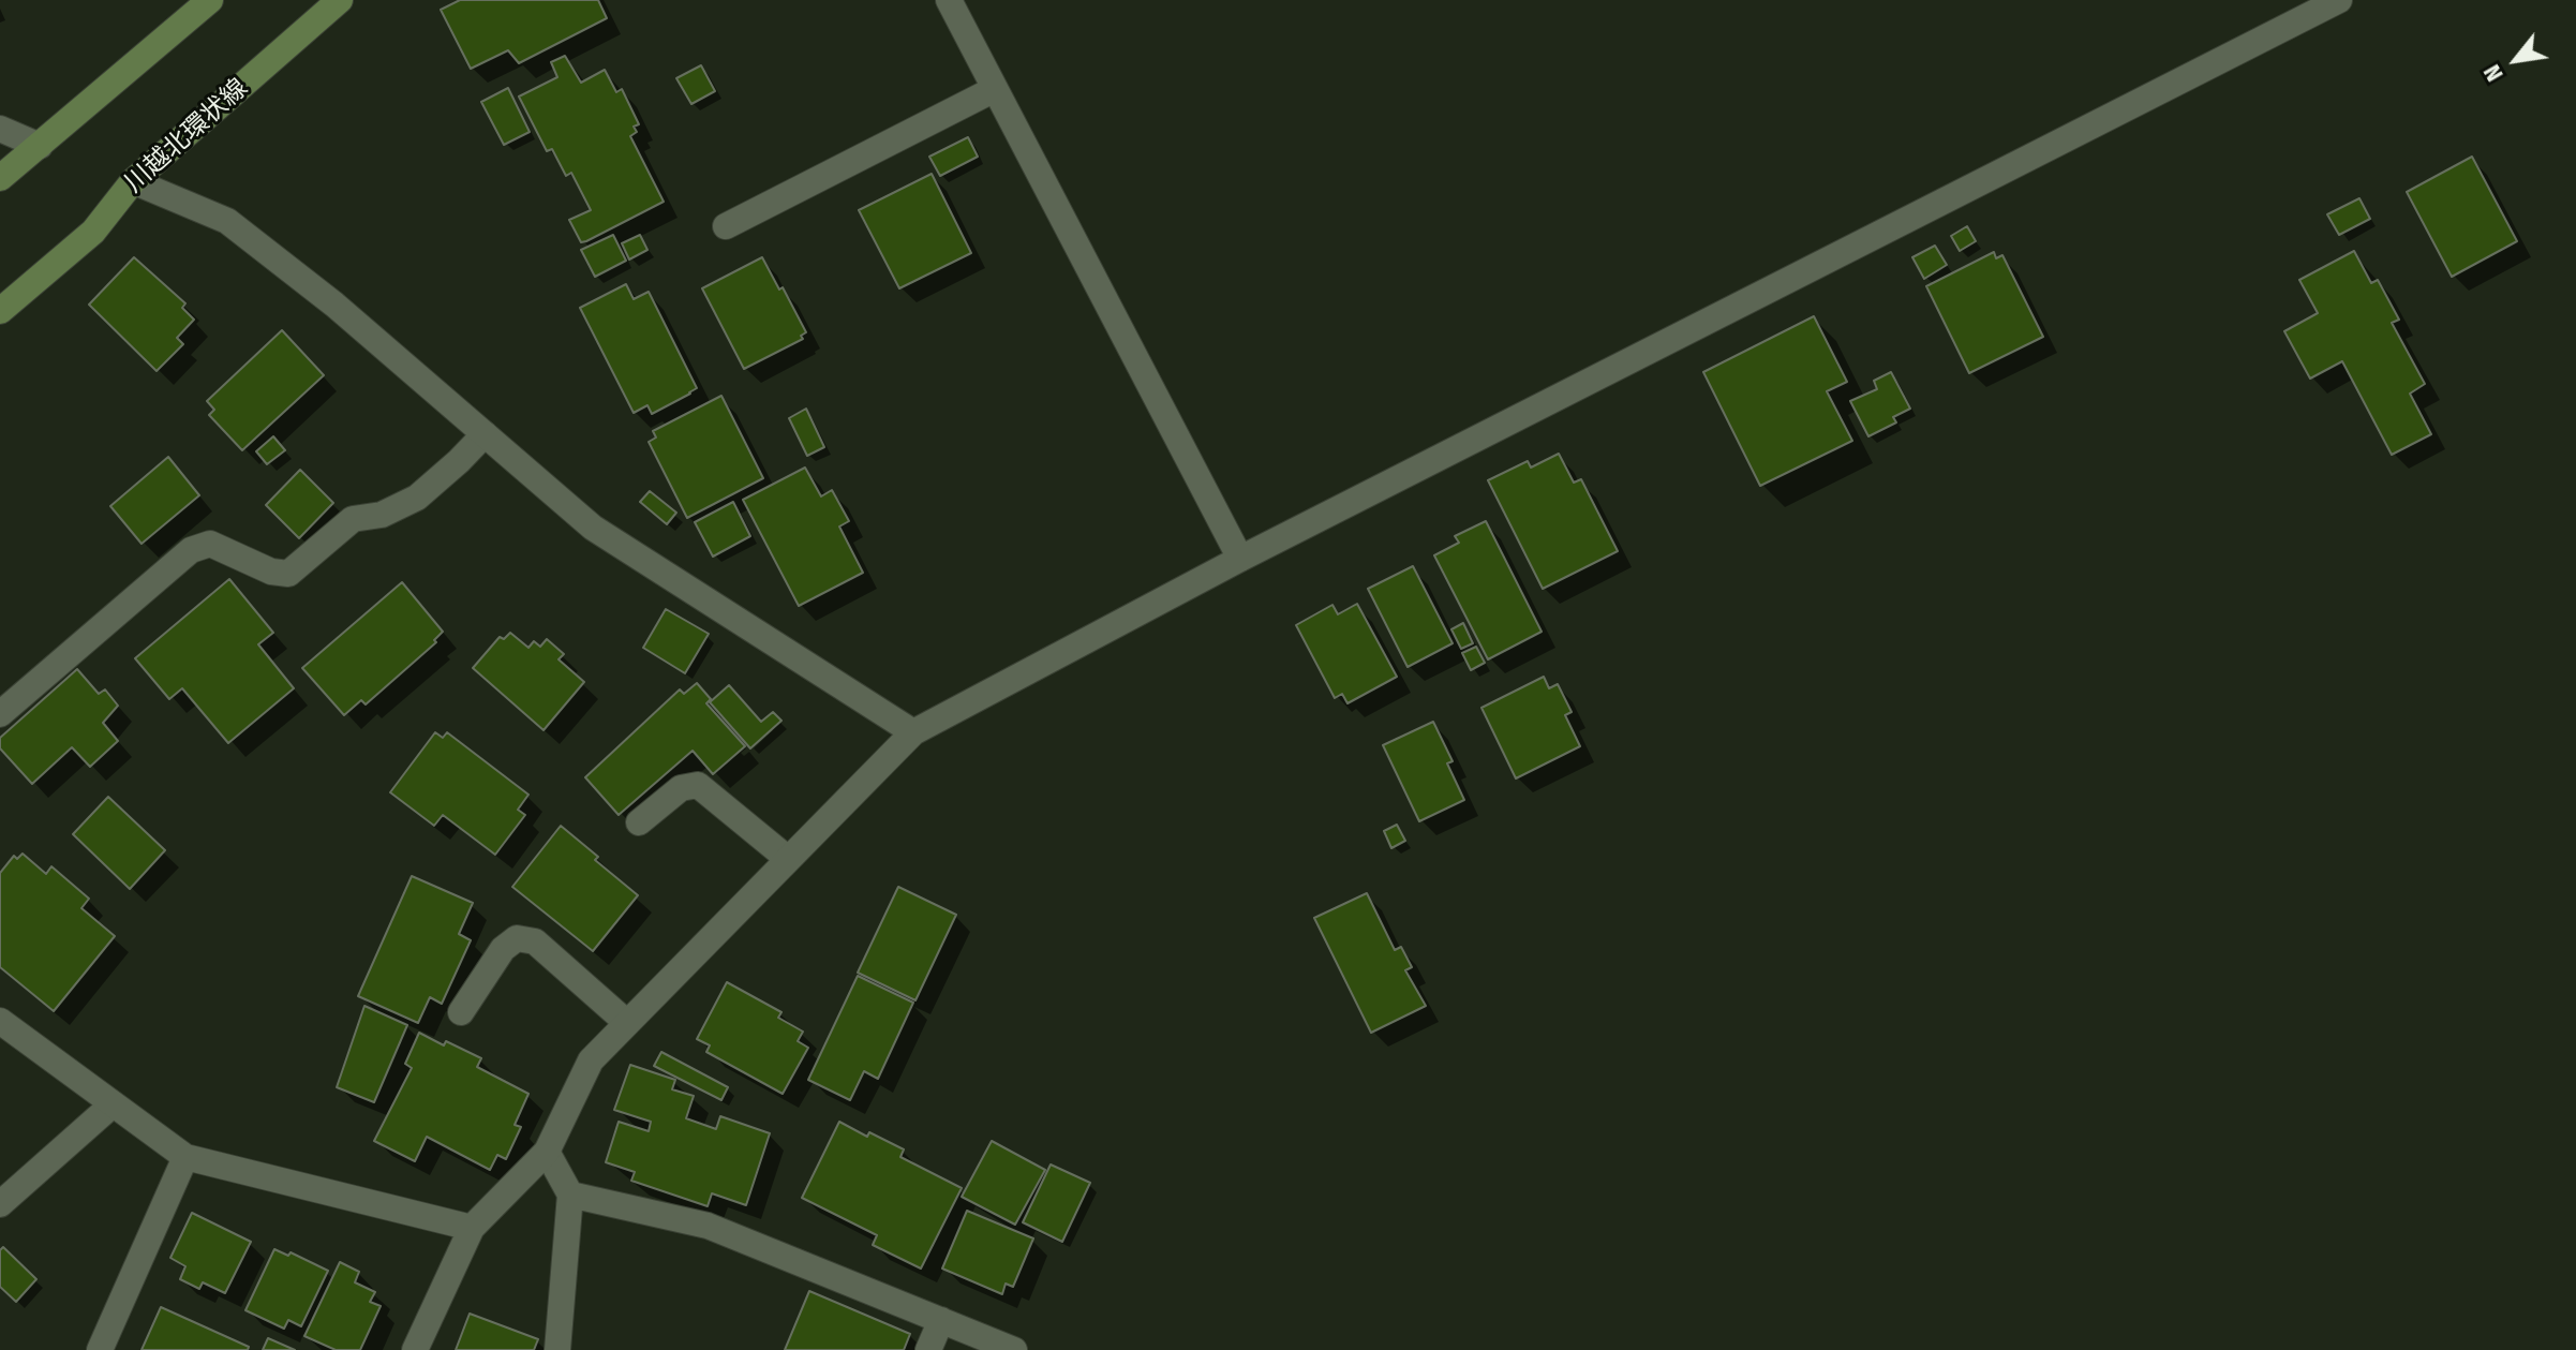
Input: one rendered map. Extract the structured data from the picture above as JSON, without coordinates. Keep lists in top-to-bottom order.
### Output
{
  "streets": {
    "main road": ["川越北環状線"]
  },
  "north": "bottom left"
}
